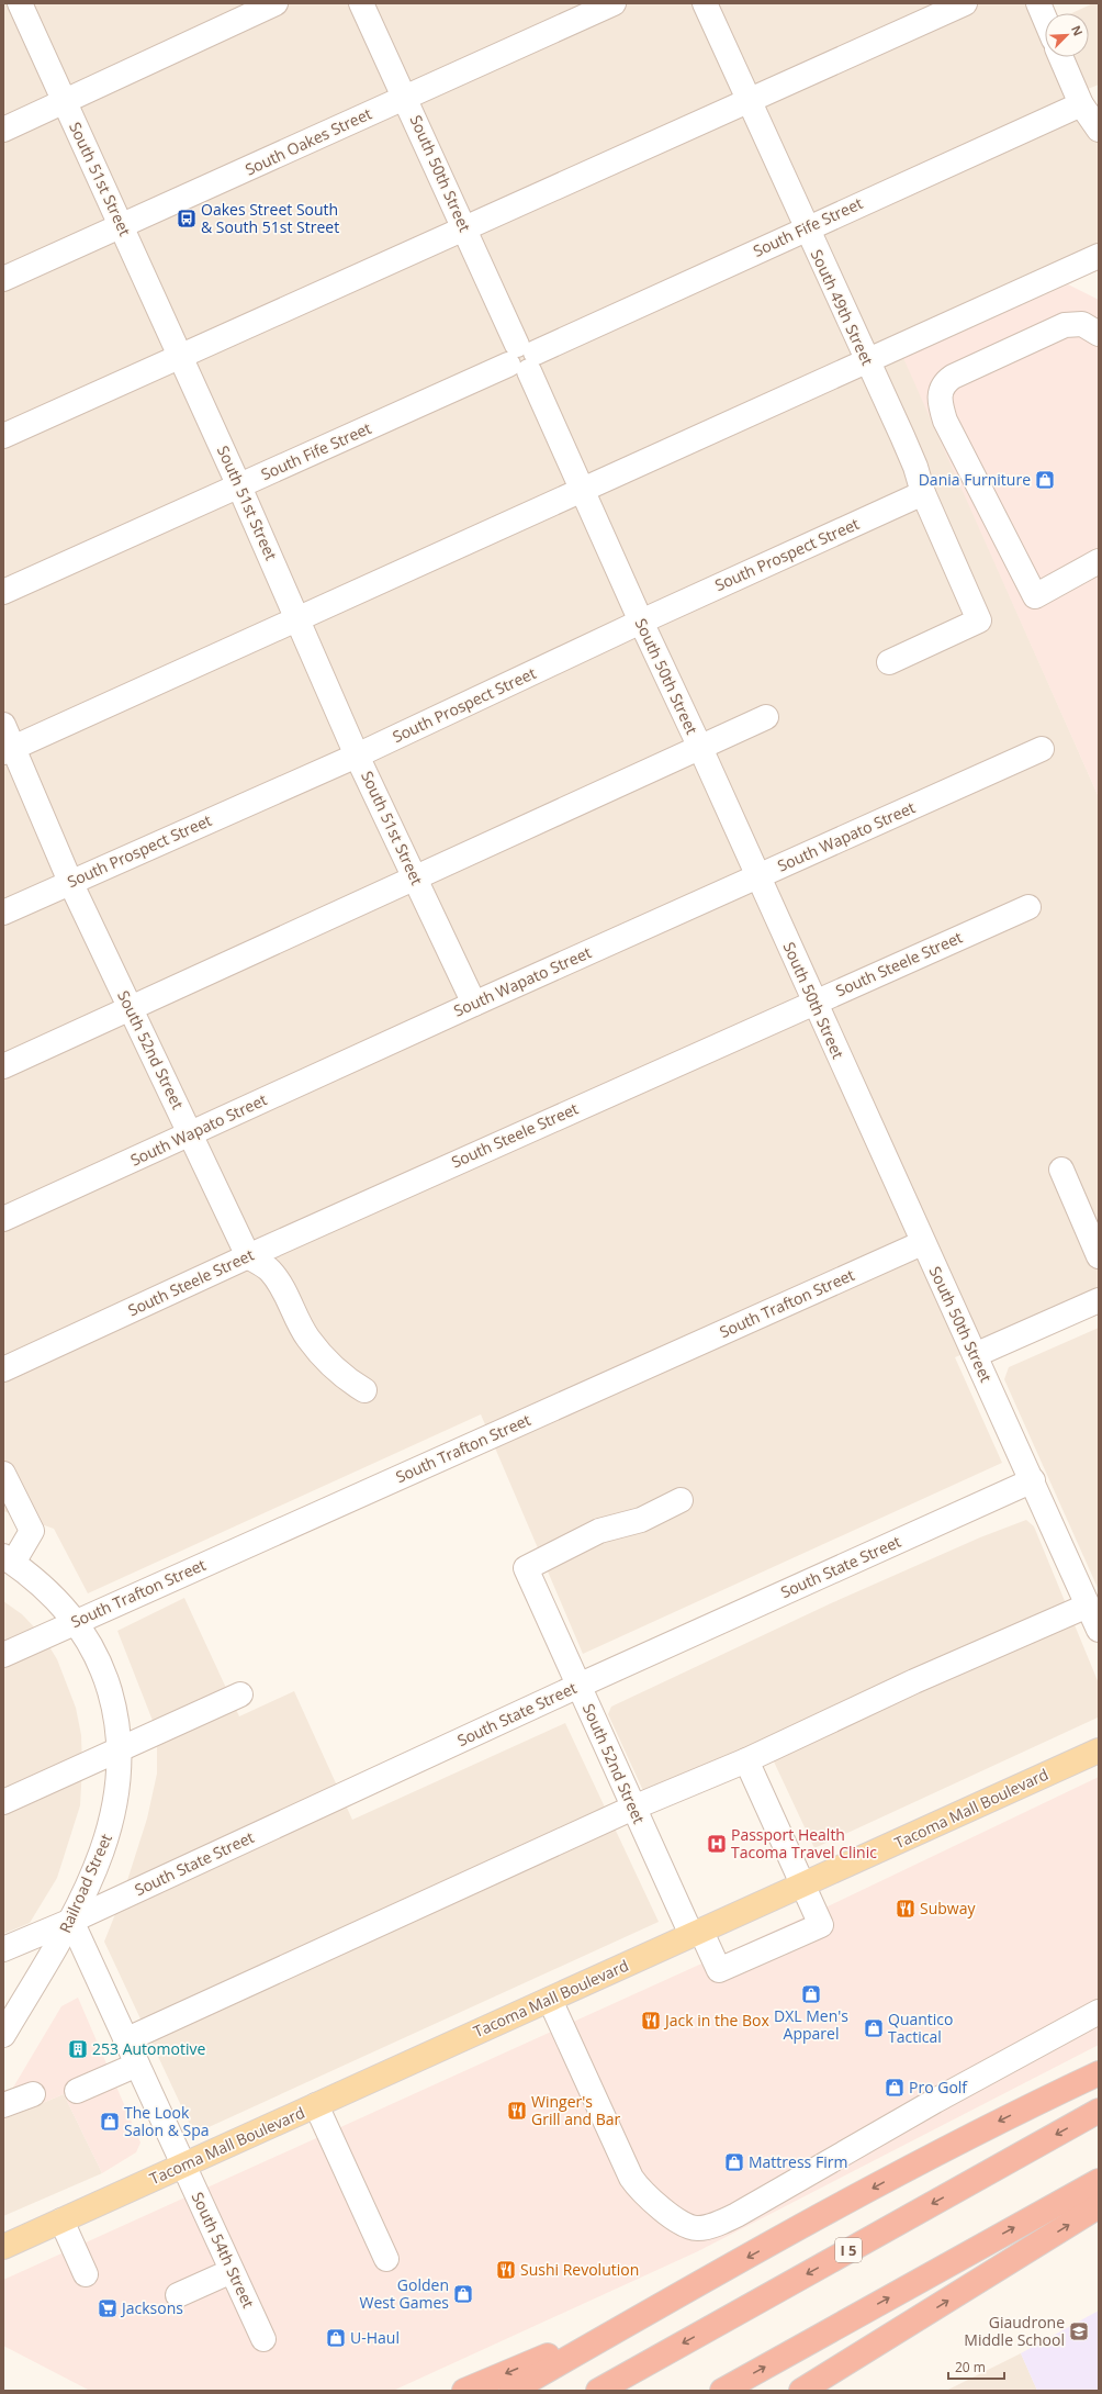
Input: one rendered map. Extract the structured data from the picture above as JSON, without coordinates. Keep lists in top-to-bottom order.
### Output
{
  "streets": {
    "highway": ["I 5"],
    "main road": ["Tacoma Mall Boulevard"],
    "street": [
      "South Oakes Street",
      "South 50th Street",
      "South 51st Street",
      "South Fife Street",
      "South 49th Street",
      "South Prospect Street",
      "South Wapato Street",
      "South Steele Street",
      "South 52nd Street",
      "South Trafton Street",
      "South State Street",
      "Railroad Street",
      "South 54th Street"
    ]
  },
  "crossings": [
    ["South Oakes Street", "South 50th Street"],
    ["South Oakes Street", "South 51st Street"],
    ["South 50th Street", "South Fife Street"],
    ["South 50th Street", "South Prospect Street"],
    ["South 50th Street", "South Wapato Street"],
    ["South 50th Street", "South Steele Street"],
    ["South 50th Street", "South Trafton Street"],
    ["South 50th Street", "South State Street"],
    ["South 51st Street", "South Fife Street"],
    ["South 51st Street", "South Prospect Street"],
    ["South 51st Street", "South Wapato Street"],
    ["South Fife Street", "South 49th Street"],
    ["South 49th Street", "South Prospect Street"],
    ["South Prospect Street", "South 52nd Street"],
    ["South Wapato Street", "South 52nd Street"],
    ["South Steele Street", "South 52nd Street"],
    ["South 52nd Street", "South State Street"],
    ["South 52nd Street", "Tacoma Mall Boulevard"],
    ["South Trafton Street", "Railroad Street"],
    ["South State Street", "Railroad Street"],
    ["South State Street", "South 54th Street"],
    ["Tacoma Mall Boulevard", "South 54th Street"],
    ["Railroad Street", "South 54th Street"]
  ],
  "places": {
    "bus stop": ["Oakes Street South & South 51st Street"],
    "shop": [
      "Dania Furniture",
      "DXL Men's Apparel",
      "Quantico Tactical",
      "Pro Golf",
      "The Look Salon & Spa",
      "Mattress Firm",
      "Golden West Games",
      "U-Haul"
    ],
    "hospital": ["Passport Health Tacoma Travel Clinic"],
    "restaurant": [
      "Subway",
      "Jack in the Box",
      "Winger's Grill and Bar",
      "Sushi Revolution"
    ],
    "building": ["253 Automotive"],
    "supermarket": ["Jacksons"],
    "school or university": ["Giaudrone Middle School"]
  },
  "scale_bar": "20 m",
  "north": "top right"
}
